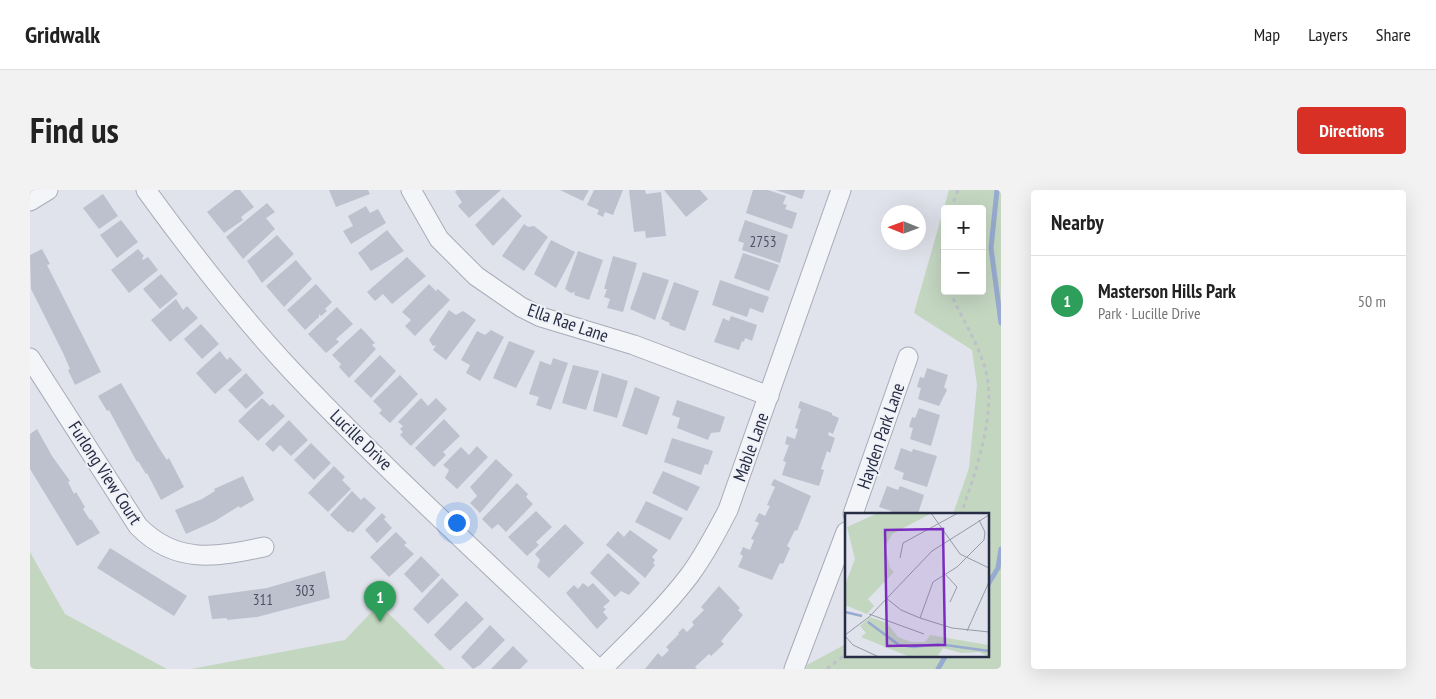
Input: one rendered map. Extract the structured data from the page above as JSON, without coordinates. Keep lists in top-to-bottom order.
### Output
{
  "streets": {
    "street": [
      "Ella Rae Lane",
      "Hayden Park Lane",
      "Lucille Drive",
      "Mable Lane",
      "Furlong View Court"
    ]
  },
  "crossings": [
    ["Ella Rae Lane", "Mable Lane"]
  ],
  "house_numbers": ["2753", "303", "311"],
  "north": "left",
  "page": {
    "header": "Gridwalk",
    "nav": ["Map", "Layers", "Share"],
    "title": "Find us",
    "buttons": "Directions",
    "heading": "Nearby",
    "map_buttons": ["+", "−"],
    "list": [
      {
        "mark": "1",
        "name": "Masterson Hills Park",
        "note": "Park · Lucille Drive",
        "value": "50 m"
      }
    ],
    "pins": "1"
  }
}
